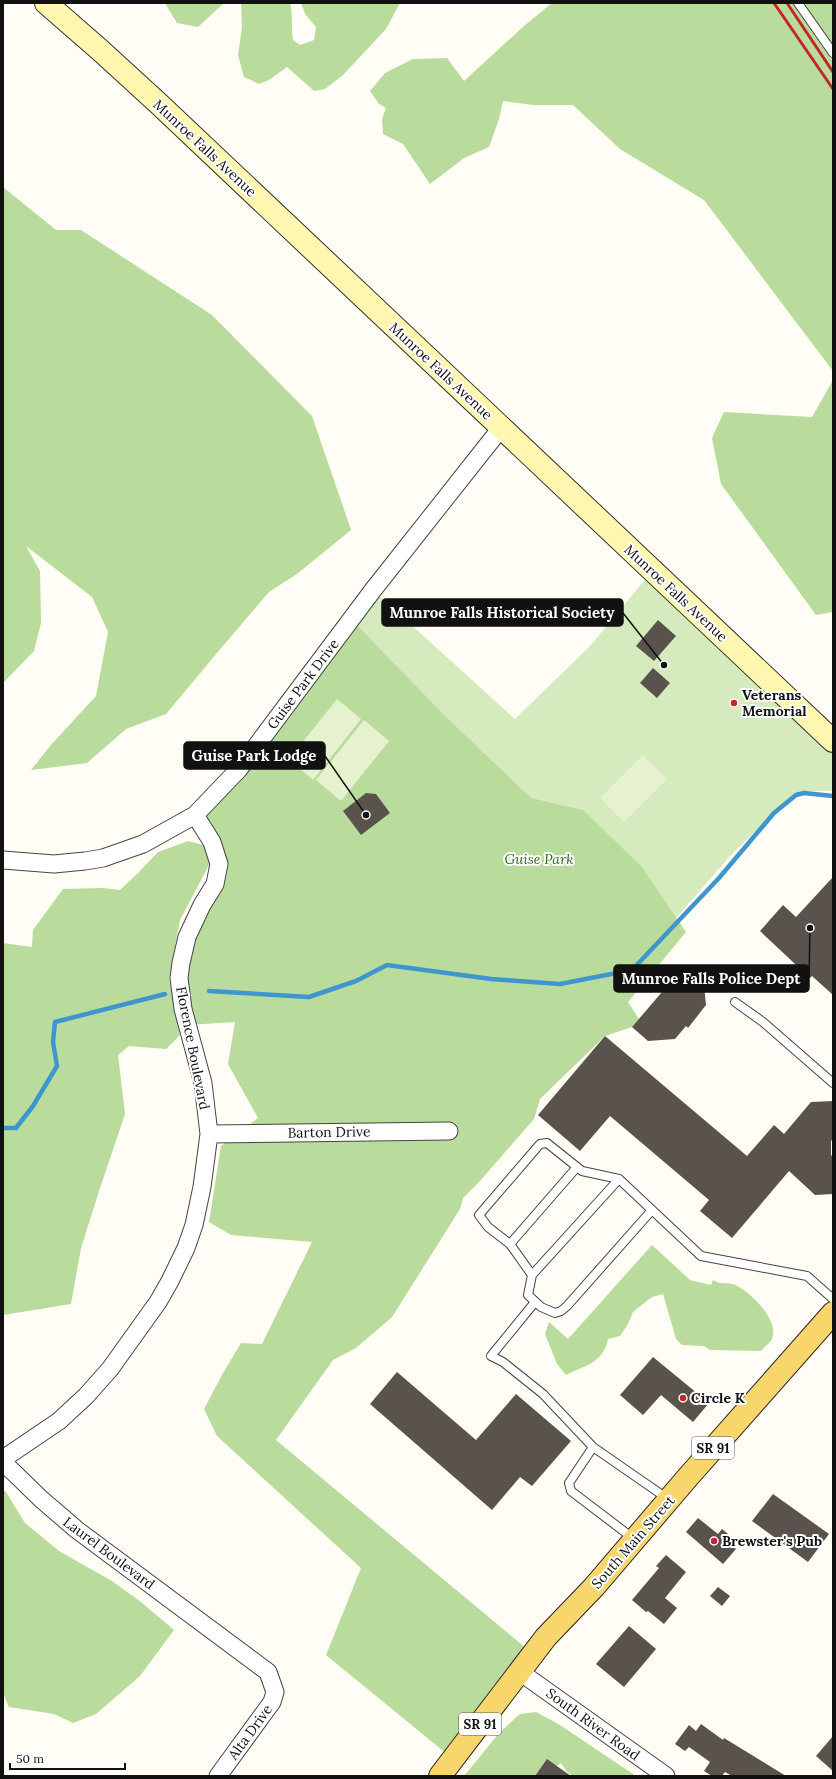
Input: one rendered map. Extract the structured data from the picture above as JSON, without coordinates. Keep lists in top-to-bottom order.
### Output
{
  "streets": {
    "main road": ["SR 91", "South Main Street"],
    "street": [
      "Munroe Falls Avenue",
      "Guise Park Drive",
      "Florence Boulevard",
      "Barton Drive",
      "Laurel Boulevard",
      "South River Road",
      "Alta Drive"
    ]
  },
  "crossings": [
    ["Munroe Falls Avenue", "Guise Park Drive"],
    ["Guise Park Drive", "Florence Boulevard"],
    ["Florence Boulevard", "Barton Drive"],
    ["South Main Street", "South River Road"],
    ["Laurel Boulevard", "Alta Drive"]
  ],
  "parks": ["Guise Park"],
  "places": [
    "Munroe Falls Historical Society",
    "Veterans Memorial",
    "Guise Park Lodge",
    "Munroe Falls Police Dept",
    "Circle K",
    "Brewster's Pub"
  ],
  "scale_bar": "50 m"
}
